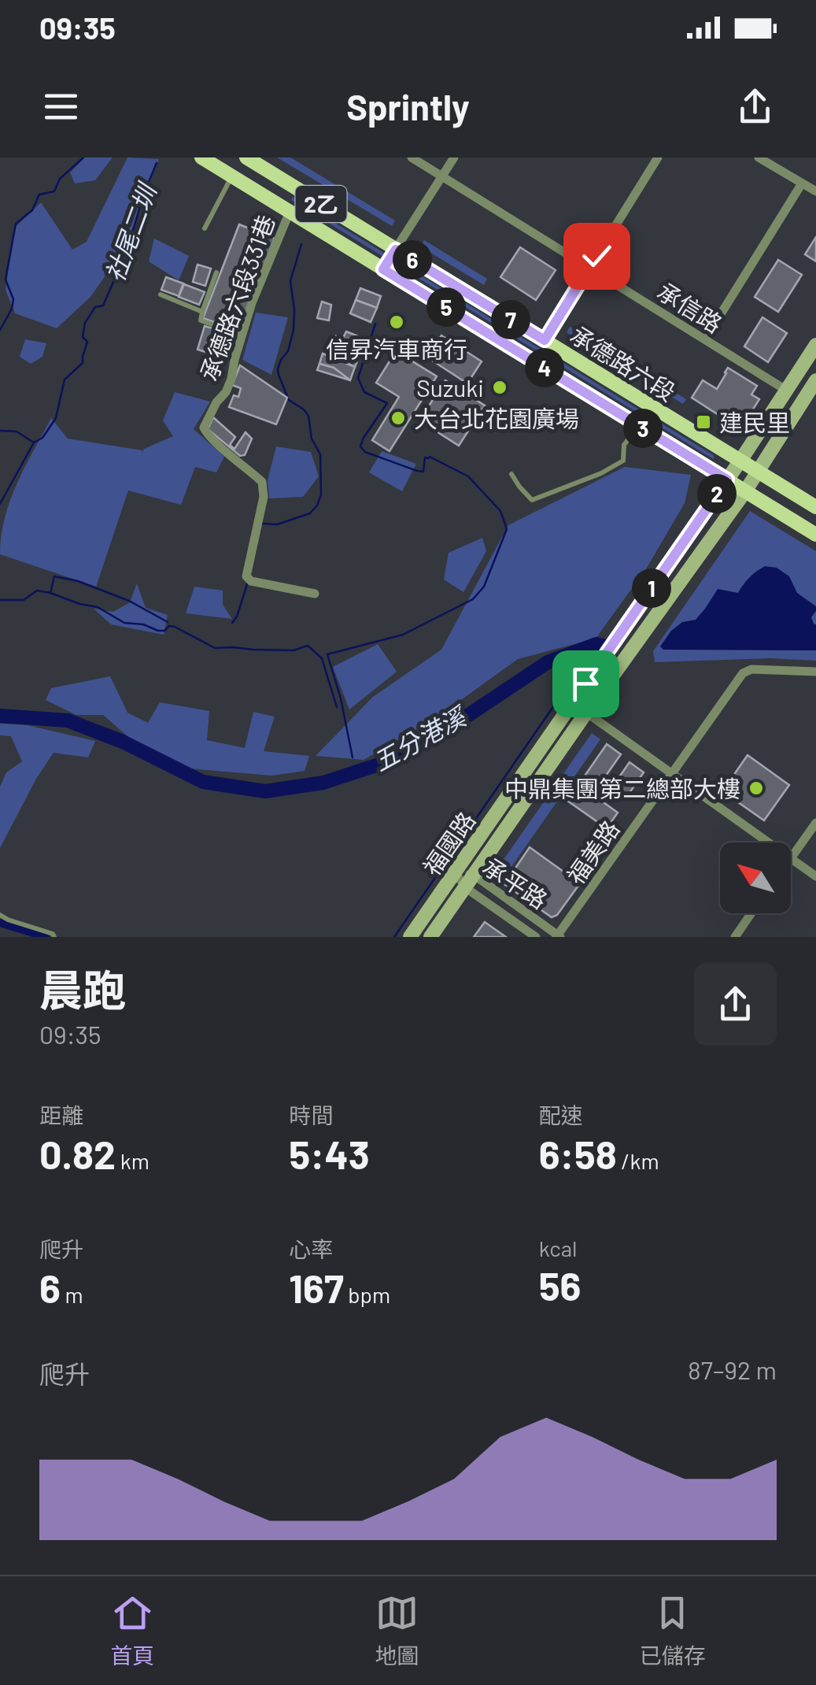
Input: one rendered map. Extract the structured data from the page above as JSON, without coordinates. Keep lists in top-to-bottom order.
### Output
{
  "streets": {
    "main road": ["2乙", "承德路六段"],
    "street": [
      "承德路六段331巷",
      "承信路",
      "福國路",
      "福美路",
      "承平路"
    ]
  },
  "crossings": [
    ["承德路六段331巷", "承德路六段"],
    ["承信路", "福國路"],
    ["承德路六段", "福國路"],
    ["福國路", "承平路"],
    ["福美路", "承平路"]
  ],
  "water": ["社尾二圳", "五分港溪"],
  "places": {
    "other": [
      "信昇汽車商行",
      "Suzuki",
      "大台北花園廣場",
      "中鼎集團第二總部大樓"
    ],
    "transit": ["建民里"]
  },
  "north": "top left",
  "page": {
    "status": "09:35",
    "header": "Sprintly",
    "pins": [
      "6",
      "5",
      "7",
      "4",
      "3",
      "2",
      "1"
    ],
    "heading": ["晨跑", "09:35"],
    "stats": [
      ["距離", "0.82 km"],
      ["時間", "5:43"],
      ["配速", "6:58 /km"],
      ["爬升", "6 m"],
      ["心率", "167 bpm"],
      ["kcal", "56"]
    ],
    "chart": ["爬升", "87–92 m"],
    "tabs": ["首頁", "地圖", "已儲存"]
  }
}
